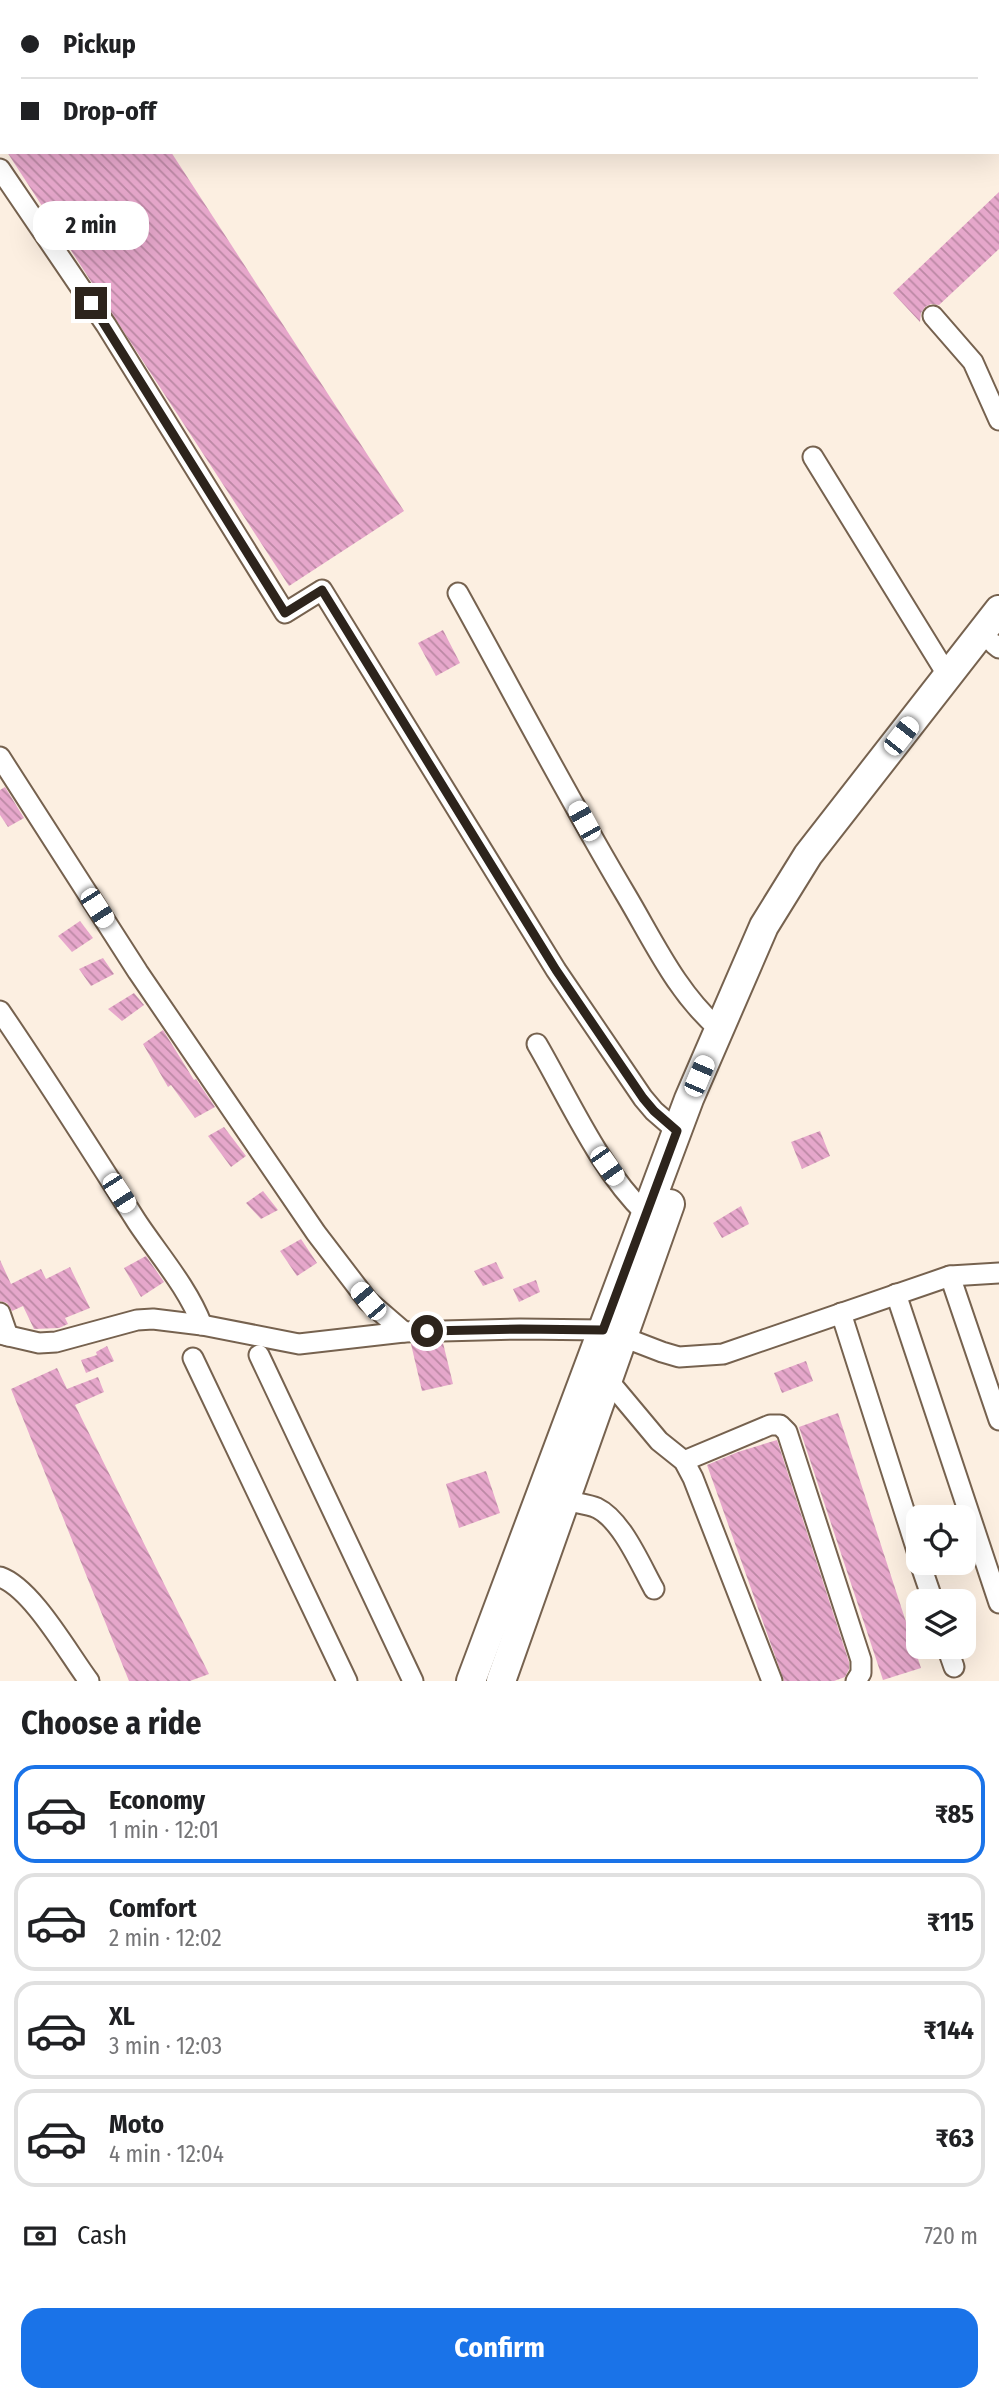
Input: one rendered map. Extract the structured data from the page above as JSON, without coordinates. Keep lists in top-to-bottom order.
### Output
{
  "page": {
    "banner": ["Pickup", "Drop-off"],
    "bubble": "2 min",
    "heading": "Choose a ride",
    "list": [
      {
        "name": "Economy",
        "note": "1 min · 12:01",
        "value": "₹85"
      },
      {
        "name": "Comfort",
        "note": "2 min · 12:02",
        "value": "₹115"
      },
      {
        "name": "XL",
        "note": "3 min · 12:03",
        "value": "₹144"
      },
      {
        "name": "Moto",
        "note": "4 min · 12:04",
        "value": "₹63"
      }
    ],
    "pay": ["Cash", "720 m"],
    "buttons": "Confirm"
  }
}
